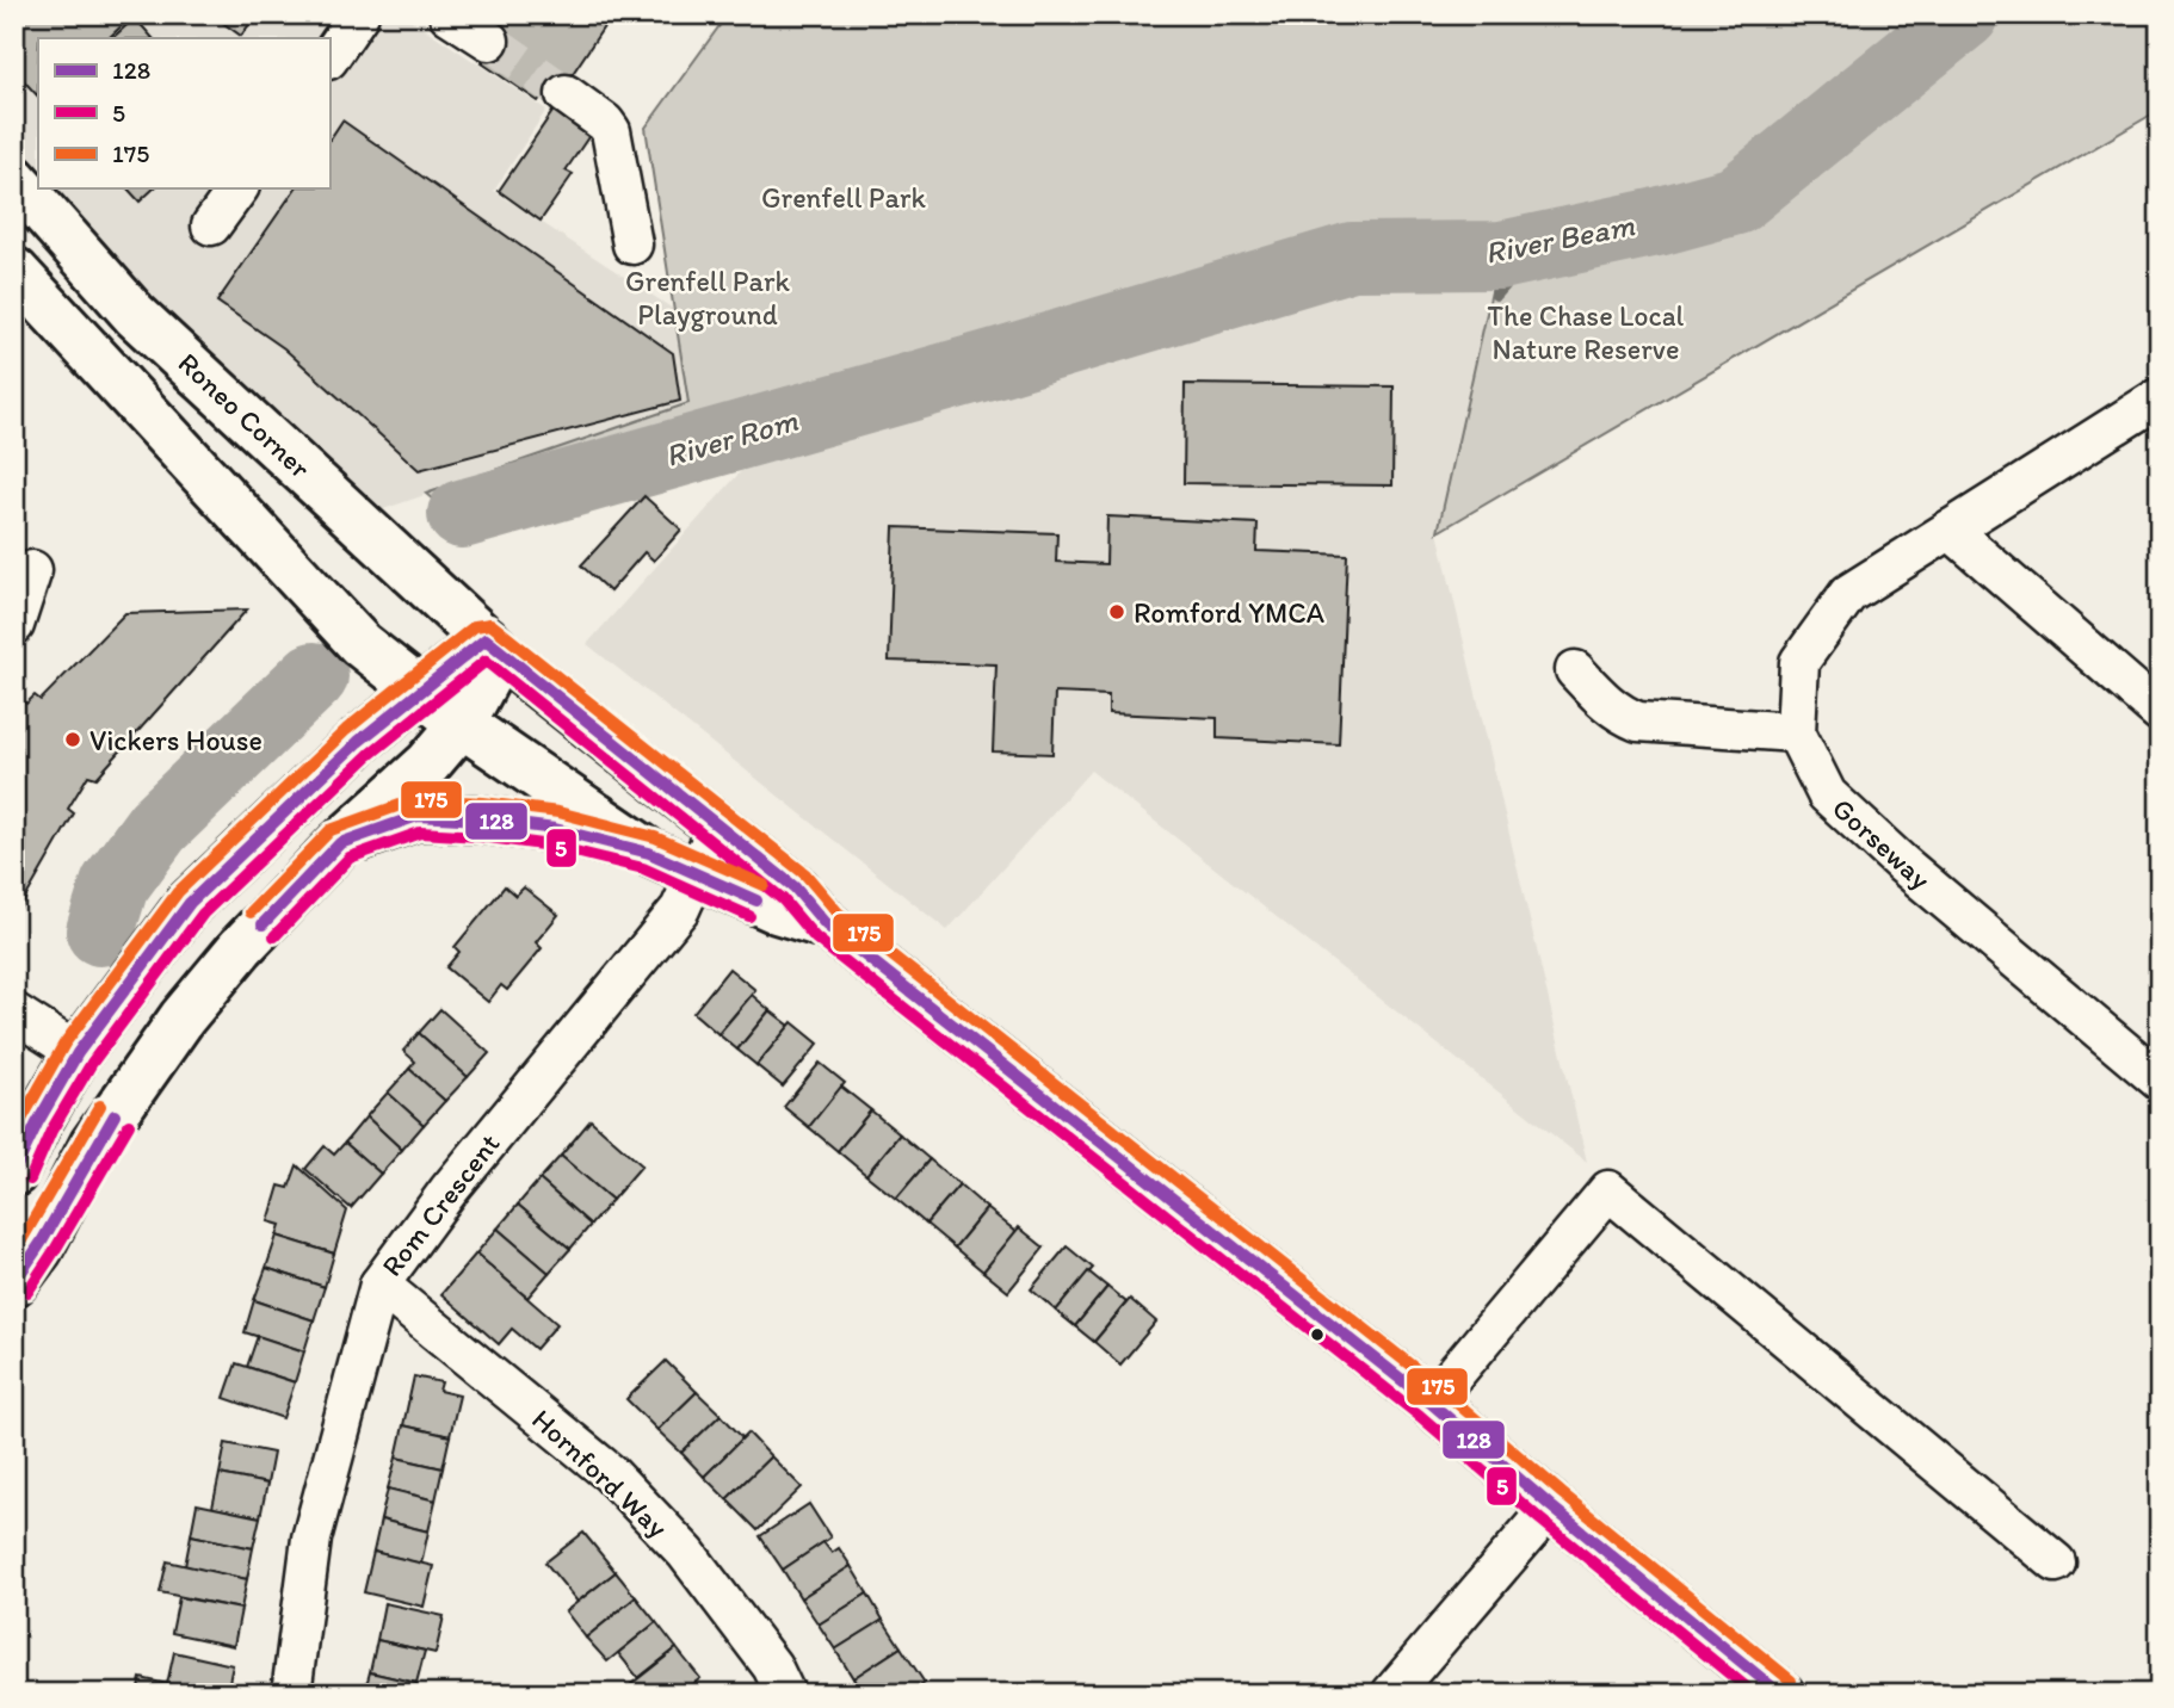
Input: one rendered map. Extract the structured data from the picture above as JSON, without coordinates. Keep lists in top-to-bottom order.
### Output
{
  "streets": {
    "main road": ["Roneo Corner"],
    "street": ["Gorseway", "Rom Crescent", "Hornford Way"]
  },
  "crossings": [
    ["Roneo Corner", "Rom Crescent"],
    ["Rom Crescent", "Hornford Way"]
  ],
  "water": ["River Beam", "River Rom"],
  "parks": ["Grenfell Park", "Grenfell Park Playground", "The Chase Local Nature Reserve"],
  "places": ["Romford YMCA", "Vickers House"],
  "lines": ["transit line 175", "transit line 128", "transit line 5"],
  "legend": ["128", "5", "175"]
}
